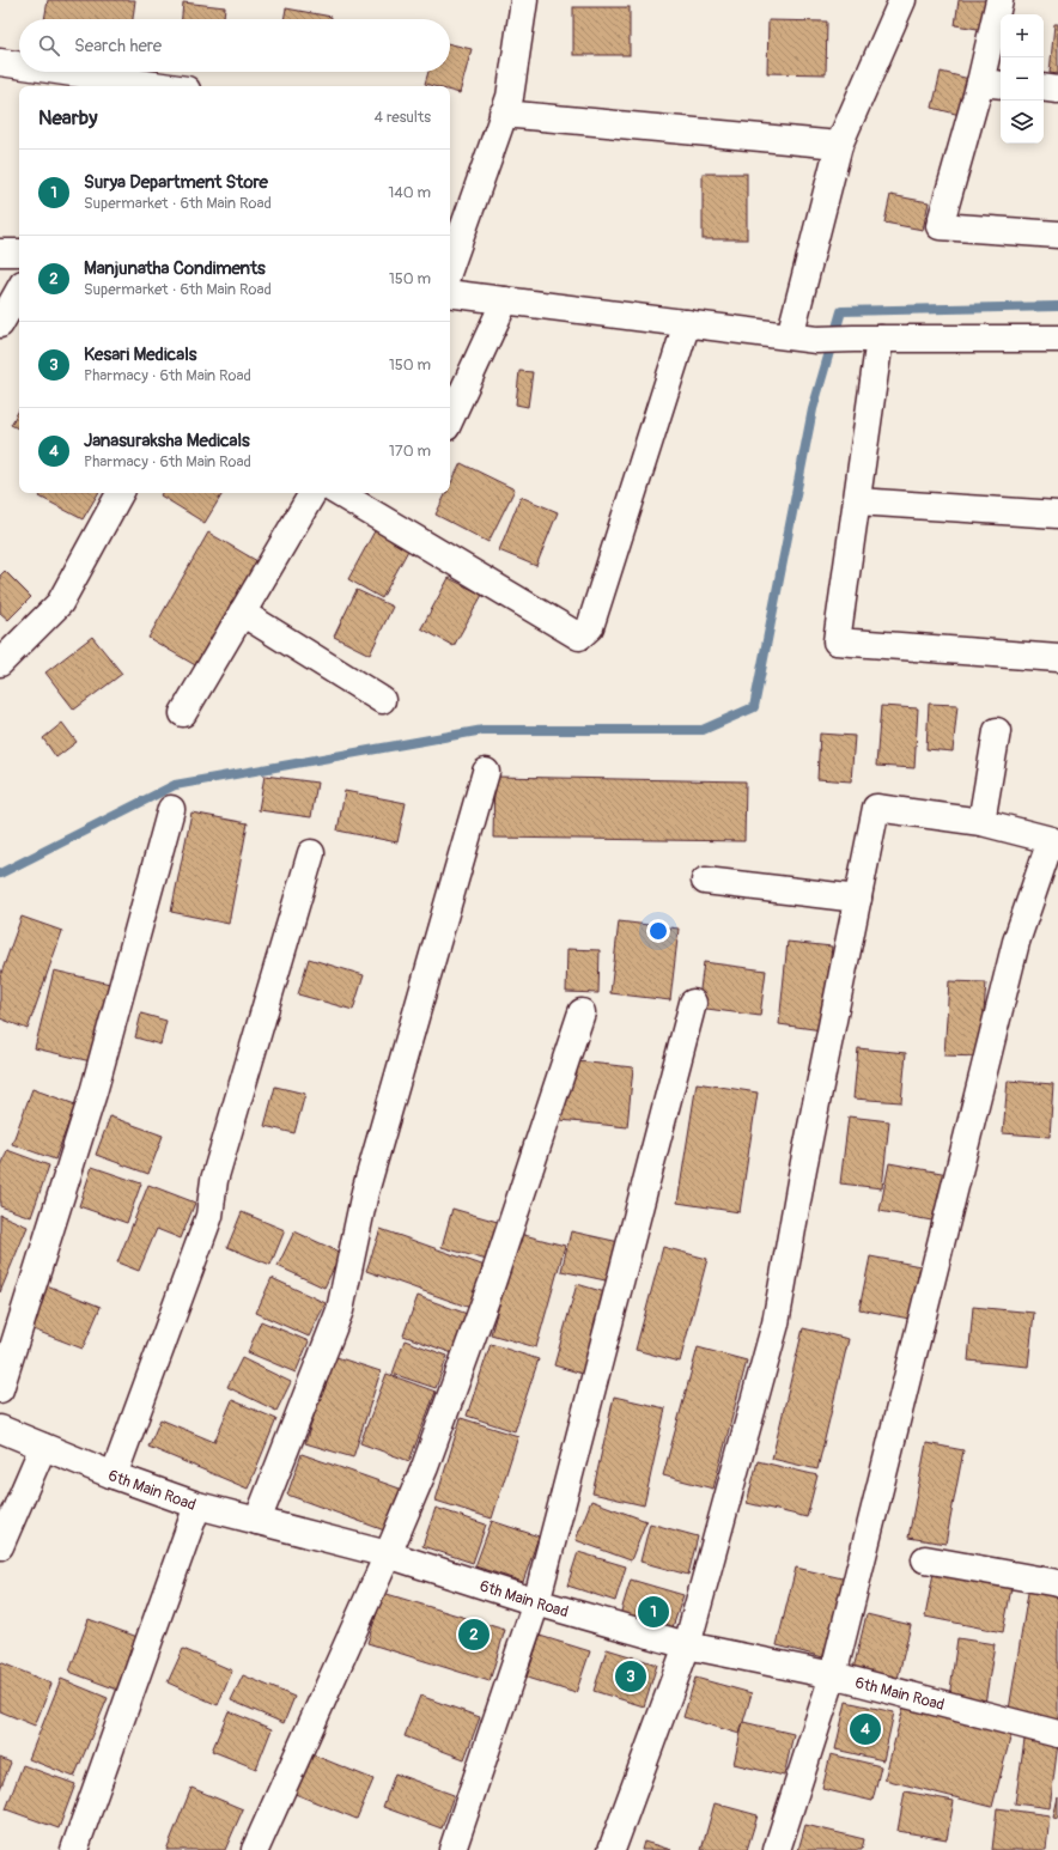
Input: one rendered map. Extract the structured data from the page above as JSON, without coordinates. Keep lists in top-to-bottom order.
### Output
{
  "streets": {
    "street": ["6th Main Road"]
  },
  "page": {
    "map_buttons": ["+", "−"],
    "search": "Search here",
    "heading": ["Nearby", "4 results"],
    "list": [
      {
        "mark": "1",
        "name": "Surya Department Store",
        "note": "Supermarket · 6th Main Road",
        "value": "140 m"
      },
      {
        "mark": "2",
        "name": "Manjunatha Condiments",
        "note": "Supermarket · 6th Main Road",
        "value": "150 m"
      },
      {
        "mark": "3",
        "name": "Kesari Medicals",
        "note": "Pharmacy · 6th Main Road",
        "value": "150 m"
      },
      {
        "mark": "4",
        "name": "Janasuraksha Medicals",
        "note": "Pharmacy · 6th Main Road",
        "value": "170 m"
      }
    ],
    "pins": [
      "1",
      "2",
      "3",
      "4"
    ]
  }
}
